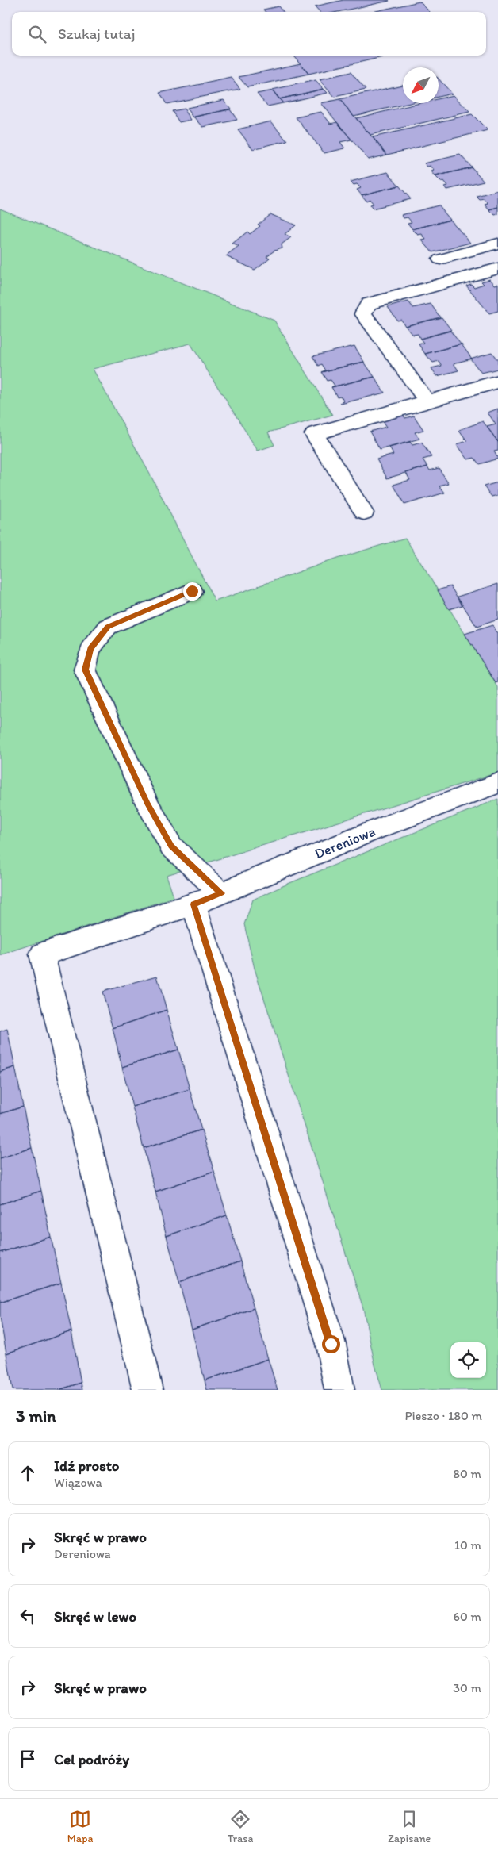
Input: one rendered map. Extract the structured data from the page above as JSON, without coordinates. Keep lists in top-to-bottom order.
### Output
{
  "streets": {
    "street": ["Dereniowa"]
  },
  "north": "bottom left",
  "page": {
    "search": "Szukaj tutaj",
    "heading": ["3 min", "Pieszo · 180 m"],
    "list": [
      ["Idź prosto", "Wiązowa", "80 m"],
      ["Skręć w prawo", "Dereniowa", "10 m"],
      ["Skręć w lewo", "60 m"],
      ["Skręć w prawo", "30 m"],
      "Cel podróży"
    ],
    "nav": ["Mapa", "Trasa", "Zapisane"]
  }
}
